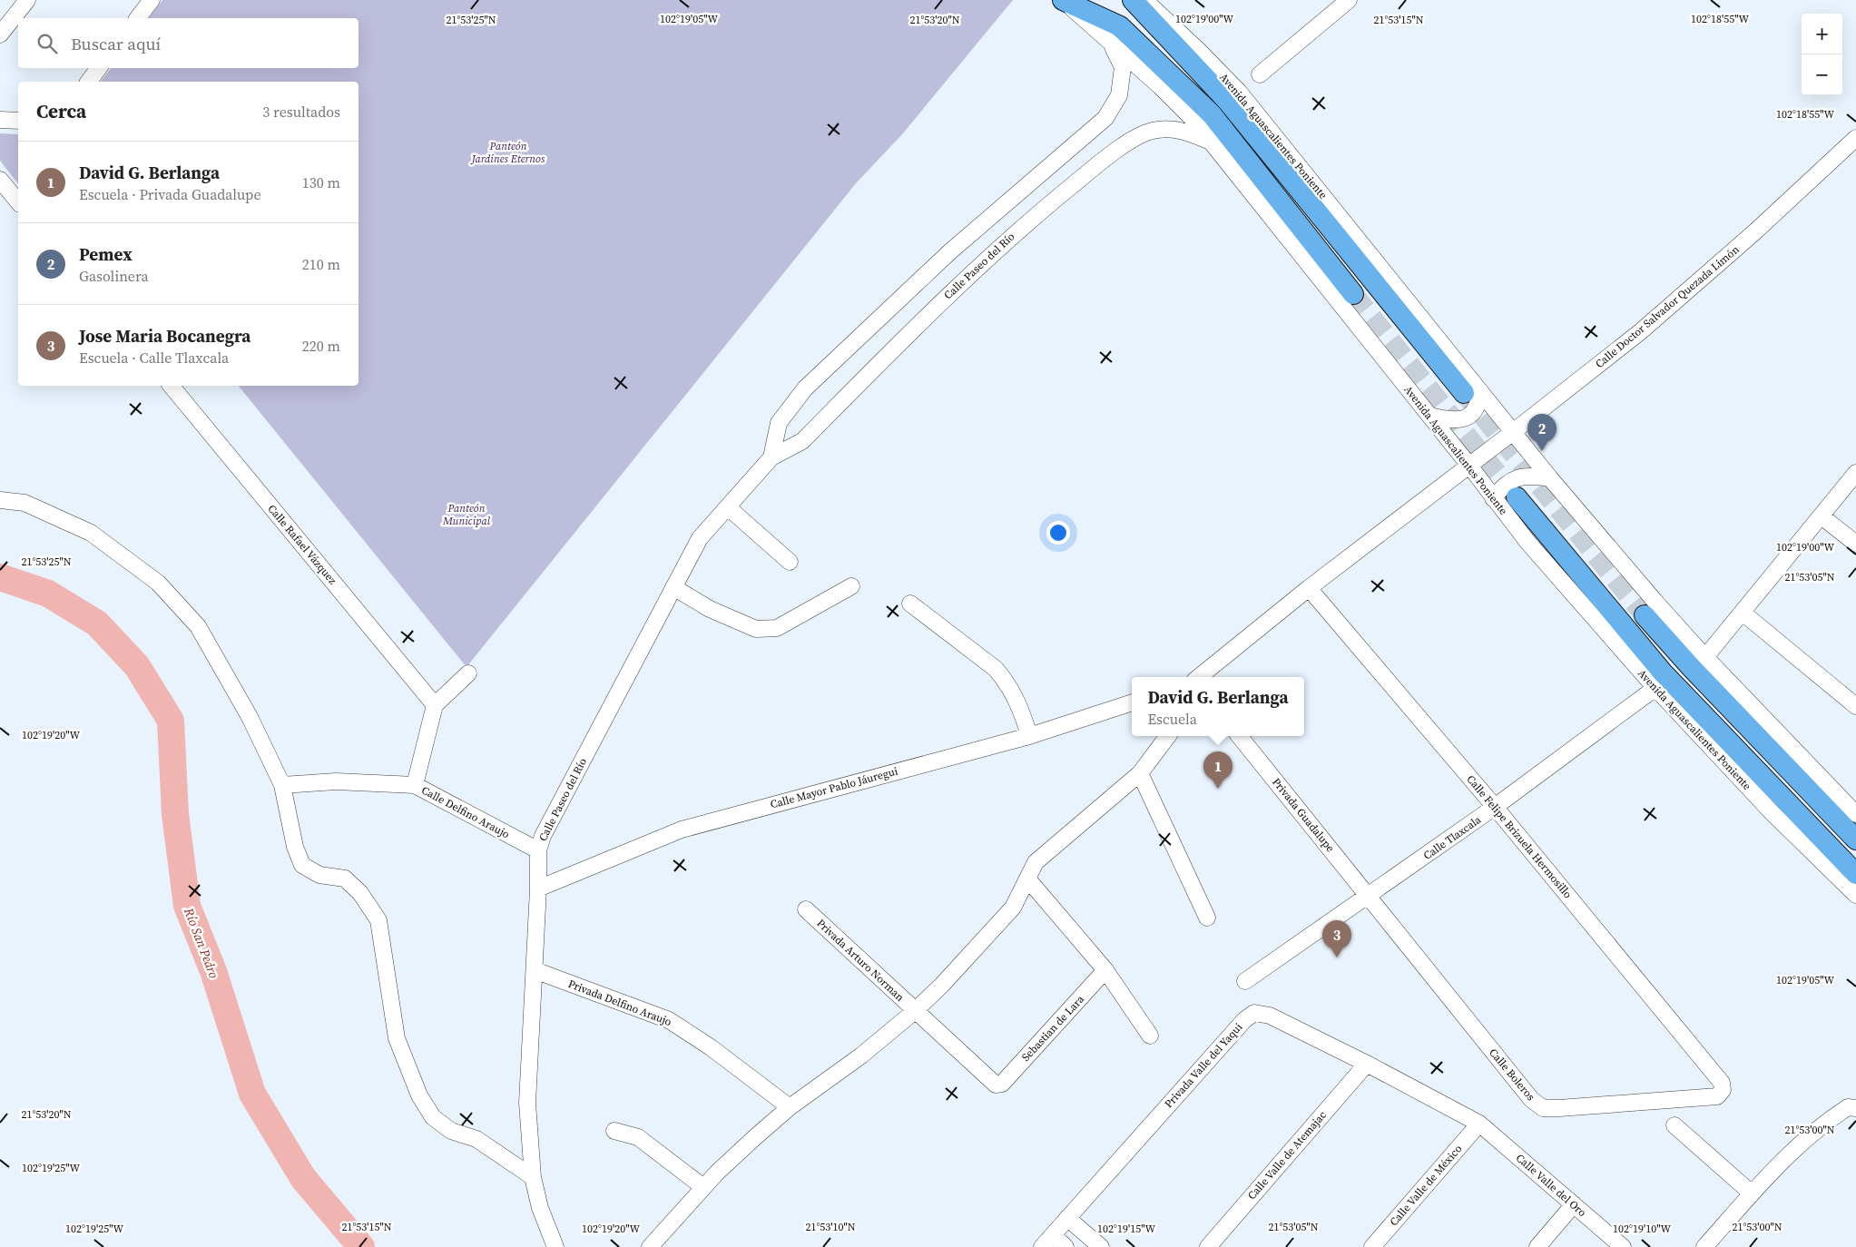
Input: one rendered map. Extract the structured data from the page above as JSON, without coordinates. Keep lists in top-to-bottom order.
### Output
{
  "streets": {
    "main road": ["Avenida Aguascalientes Poniente"],
    "street": [
      "Calle Paseo del Río",
      "Calle Doctor Salvador Quezada Limón",
      "Calle Rafael Vázquez",
      "Calle Mayor Pablo Jáuregui",
      "Calle Delfino Araujo",
      "Privada Guadalupe",
      "Calle Felipe Brizuela Hermosillo",
      "Calle Tlaxcala",
      "Privada Arturo Norman",
      "Privada Delfino Araujo",
      "Sebastian de Lara",
      "Privada Valle del Yaqui",
      "Calle Boleros",
      "Calle Valle de Atemajac",
      "Calle Valle de México",
      "Calle Valle del Oro"
    ]
  },
  "crossings": [
    ["Avenida Aguascalientes Poniente", "Calle Paseo del Río"],
    ["Avenida Aguascalientes Poniente", "Calle Doctor Salvador Quezada Limón"],
    ["Avenida Aguascalientes Poniente", "Calle Tlaxcala"],
    ["Calle Paseo del Río", "Calle Mayor Pablo Jáuregui"],
    ["Calle Paseo del Río", "Calle Delfino Araujo"],
    ["Calle Paseo del Río", "Privada Delfino Araujo"],
    ["Calle Doctor Salvador Quezada Limón", "Calle Felipe Brizuela Hermosillo"],
    ["Privada Guadalupe", "Calle Tlaxcala"],
    ["Privada Guadalupe", "Calle Boleros"],
    ["Calle Felipe Brizuela Hermosillo", "Calle Tlaxcala"],
    ["Calle Felipe Brizuela Hermosillo", "Calle Boleros"],
    ["Calle Tlaxcala", "Calle Boleros"],
    ["Privada Arturo Norman", "Sebastian de Lara"],
    ["Privada Valle del Yaqui", "Calle Valle de Atemajac"],
    ["Privada Valle del Yaqui", "Calle Valle de México"],
    ["Privada Valle del Yaqui", "Calle Valle del Oro"],
    ["Calle Valle de México", "Calle Valle del Oro"]
  ],
  "water": ["Río San Pedro"],
  "parks": ["Panteón Jardines Eternos", "Panteón Municipal"],
  "page": {
    "map_buttons": ["+", "−"],
    "search": "Buscar aquí",
    "heading": ["Cerca", "3 resultados"],
    "list": [
      {
        "mark": "1",
        "name": "David G. Berlanga",
        "note": "Escuela · Privada Guadalupe",
        "value": "130 m"
      },
      {
        "mark": "2",
        "name": "Pemex",
        "note": "Gasolinera",
        "value": "210 m"
      },
      {
        "mark": "3",
        "name": "Jose Maria Bocanegra",
        "note": "Escuela · Calle Tlaxcala",
        "value": "220 m"
      }
    ],
    "pins": ["2", "1", "3"],
    "popup": ["David G. Berlanga", "Escuela"]
  },
  "coordinates": [
    "102°19'05\"W",
    "102°19'00\"W",
    "102°18'55\"W",
    "21°53'25\"N",
    "21°53'20\"N",
    "21°53'15\"N",
    "21°53'05\"N",
    "102°19'20\"W",
    "21°53'00\"N",
    "102°19'25\"W",
    "21°53'10\"N",
    "102°19'15\"W",
    "102°19'10\"W"
  ]
}
